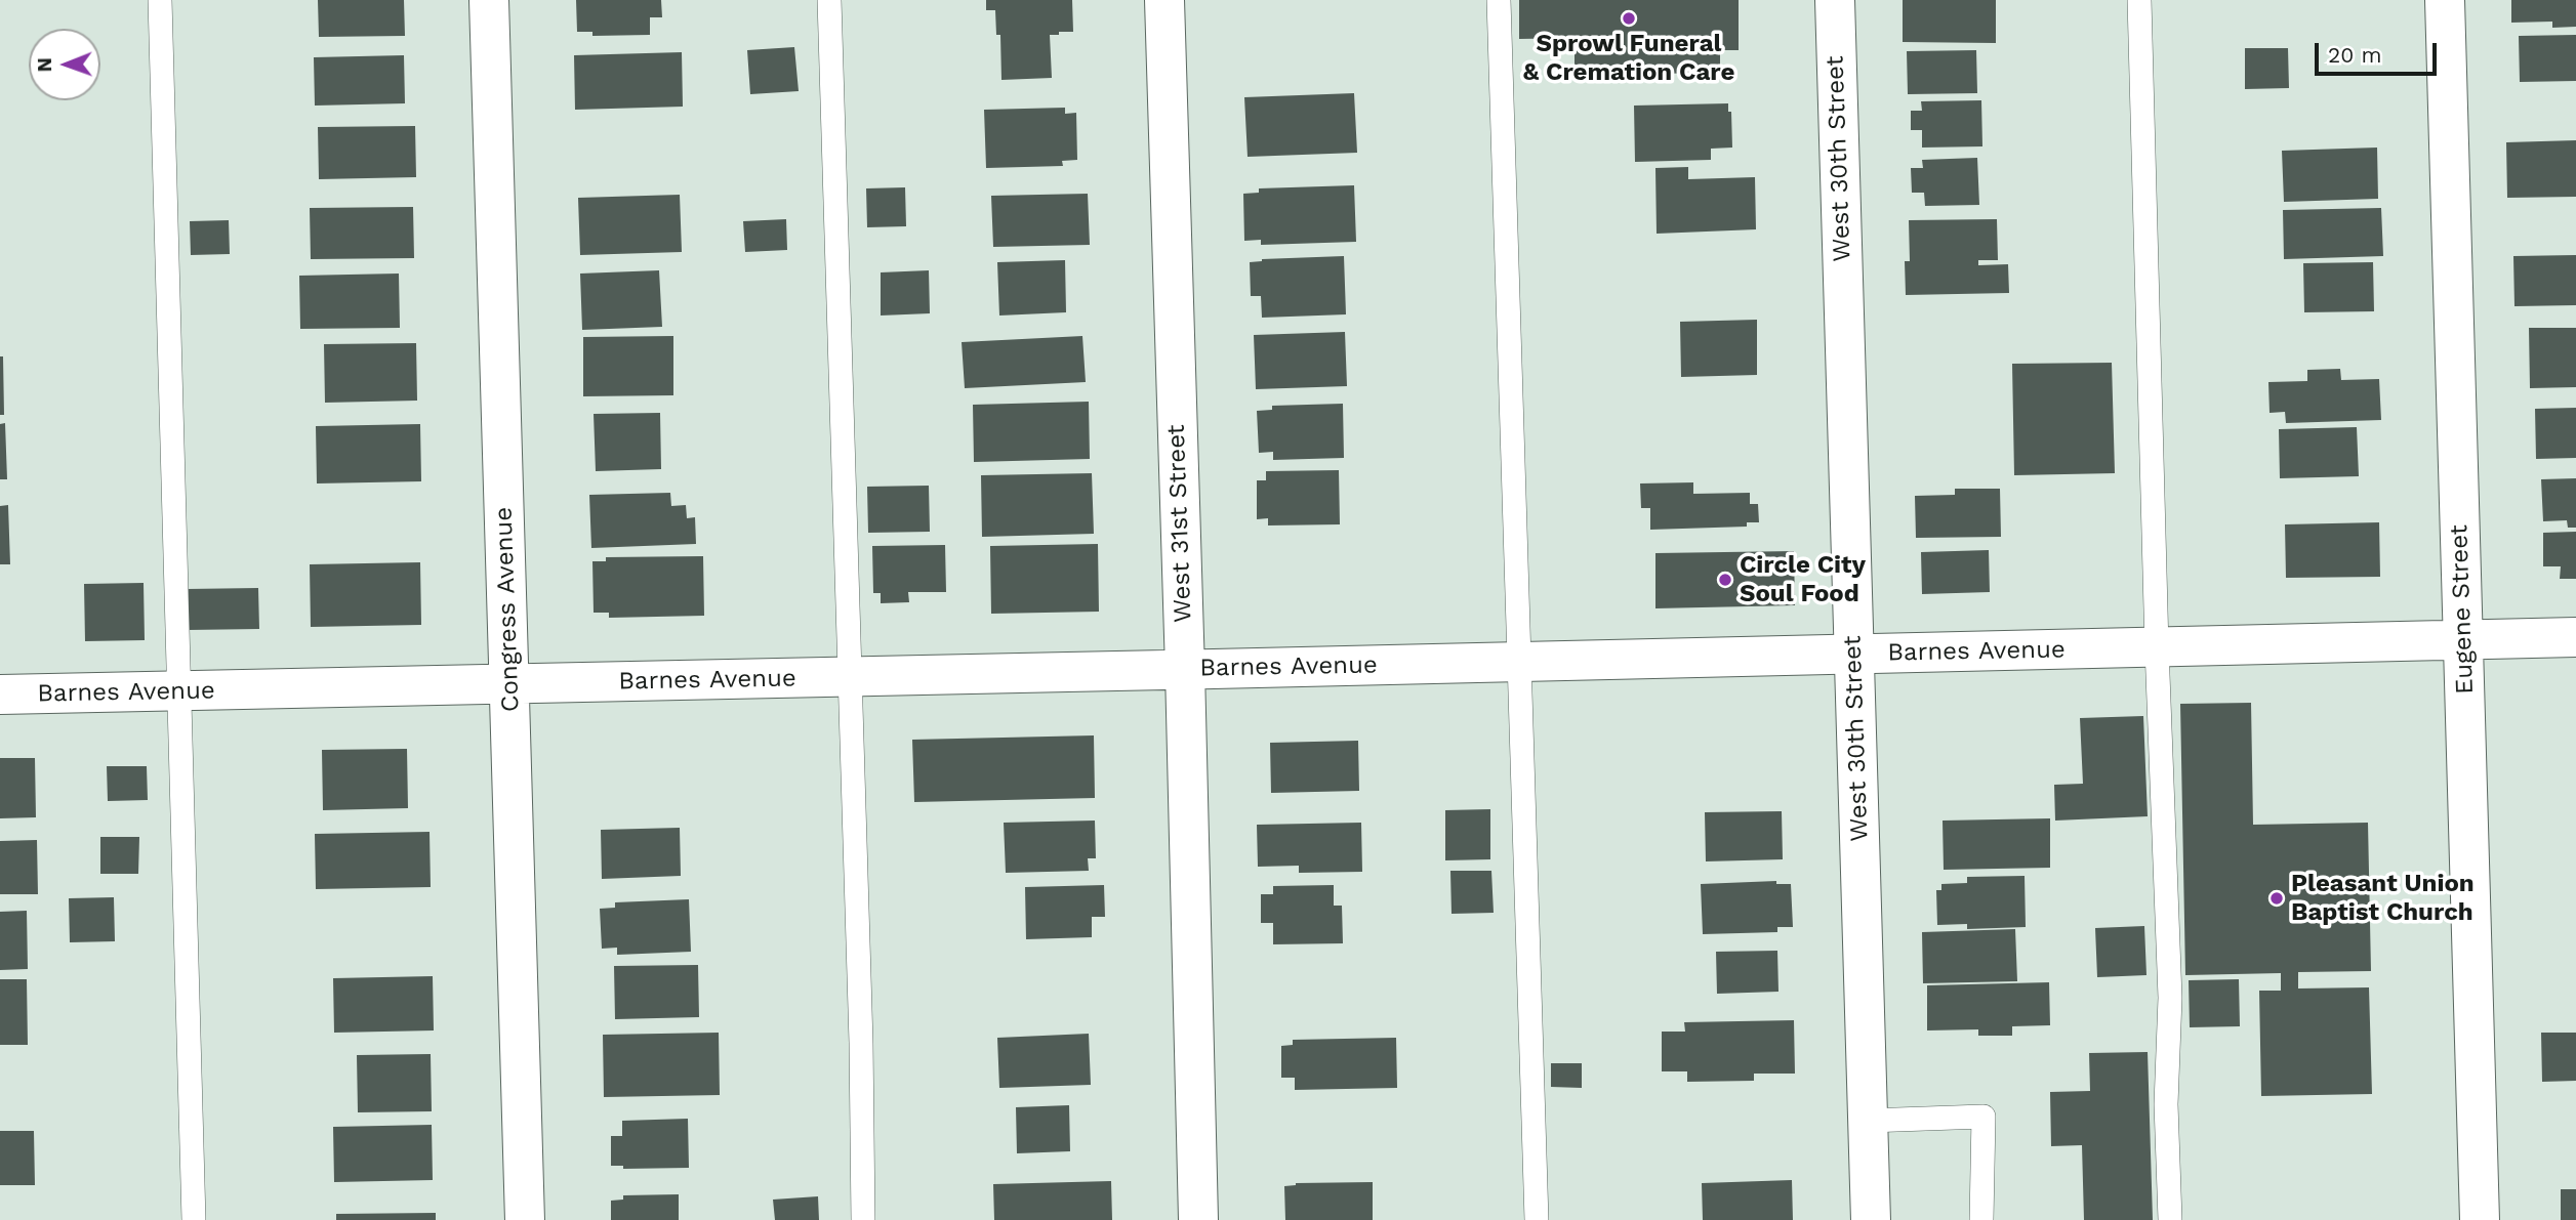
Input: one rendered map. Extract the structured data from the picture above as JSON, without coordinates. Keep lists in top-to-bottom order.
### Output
{
  "streets": {
    "street": [
      "West 30th Street",
      "West 31st Street",
      "Congress Avenue",
      "Eugene Street",
      "Barnes Avenue"
    ]
  },
  "crossings": [
    ["West 30th Street", "Barnes Avenue"],
    ["West 31st Street", "Barnes Avenue"],
    ["Congress Avenue", "Barnes Avenue"],
    ["Eugene Street", "Barnes Avenue"]
  ],
  "places": ["Sprowl Funeral & Cremation Care", "Circle City Soul Food", "Pleasant Union Baptist Church"],
  "scale_bar": "20 m",
  "north": "left"
}
